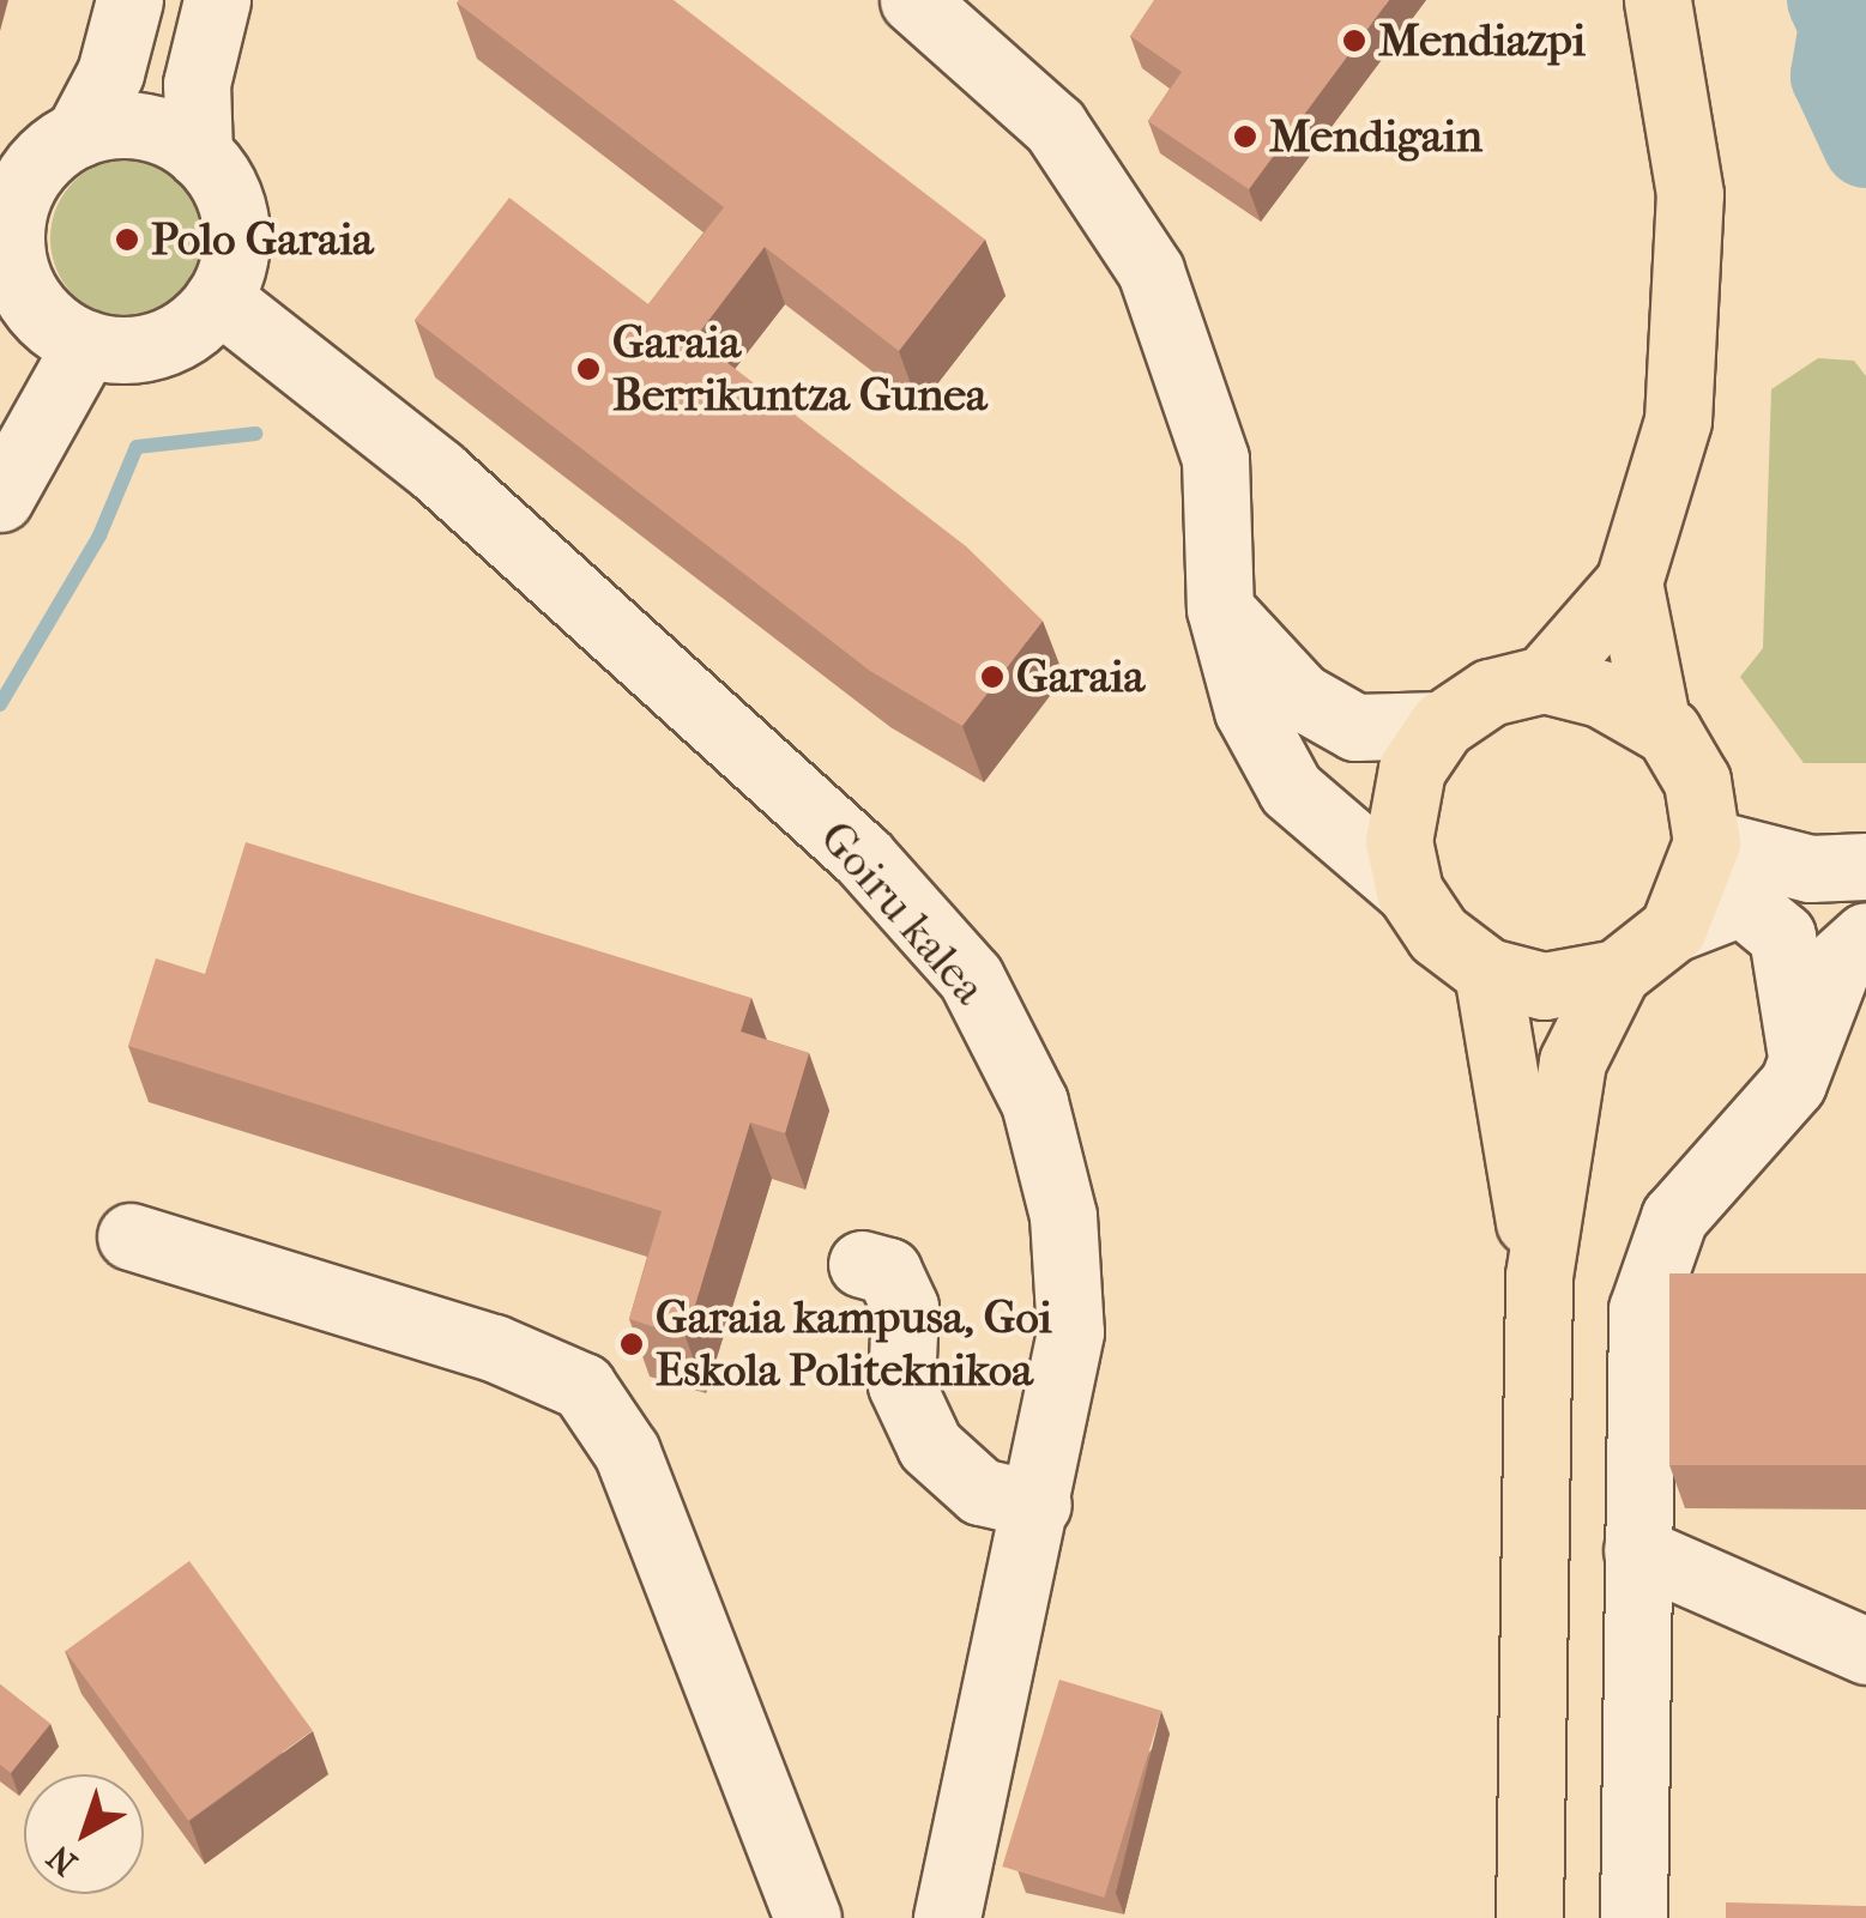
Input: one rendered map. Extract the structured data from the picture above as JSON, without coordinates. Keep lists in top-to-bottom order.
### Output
{
  "streets": {
    "street": ["Goiru kalea"]
  },
  "places": [
    "Mendiazpi",
    "Mendigain",
    "Polo Garaia",
    "Garaia Berrikuntza Gunea",
    "Garaia",
    "Garaia kampusa, Goi Eskola Politeknikoa"
  ],
  "north": "bottom left"
}
